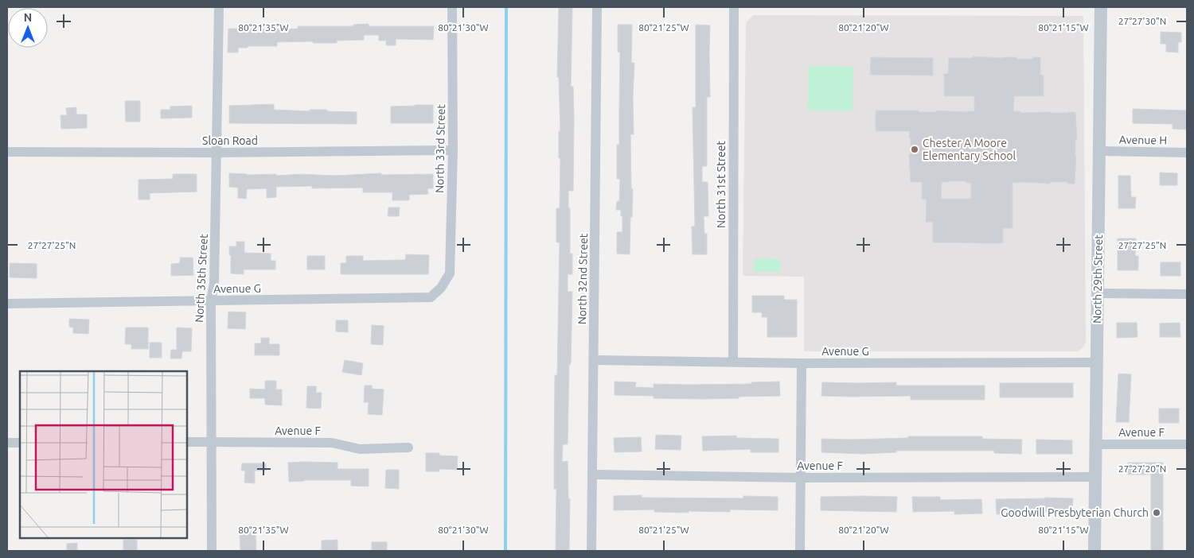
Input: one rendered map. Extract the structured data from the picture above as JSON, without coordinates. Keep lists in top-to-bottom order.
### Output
{
  "streets": {
    "street": [
      "Avenue H",
      "Sloan Road",
      "North 33rd Street",
      "North 31st Street",
      "North 35th Street",
      "North 32nd Street",
      "North 29th Street",
      "Avenue G",
      "Avenue F"
    ]
  },
  "crossings": [
    ["Avenue H", "North 29th Street"],
    ["Sloan Road", "North 33rd Street"],
    ["Sloan Road", "North 35th Street"],
    ["North 33rd Street", "Avenue G"],
    ["North 31st Street", "Avenue G"],
    ["North 35th Street", "Avenue G"],
    ["North 35th Street", "Avenue F"],
    ["North 32nd Street", "Avenue G"],
    ["North 32nd Street", "Avenue F"],
    ["North 29th Street", "Avenue G"],
    ["North 29th Street", "Avenue F"]
  ],
  "places": ["Chester A Moore Elementary School", "Goodwill Presbyterian Church"],
  "north": "top",
  "coordinates": [
    "27°27'30\"N",
    "80°21'35\"W",
    "80°21'30\"W",
    "80°21'25\"W",
    "80°21'20\"W",
    "80°21'15\"W",
    "27°27'25\"N",
    "27°27'20\"N"
  ]
}
